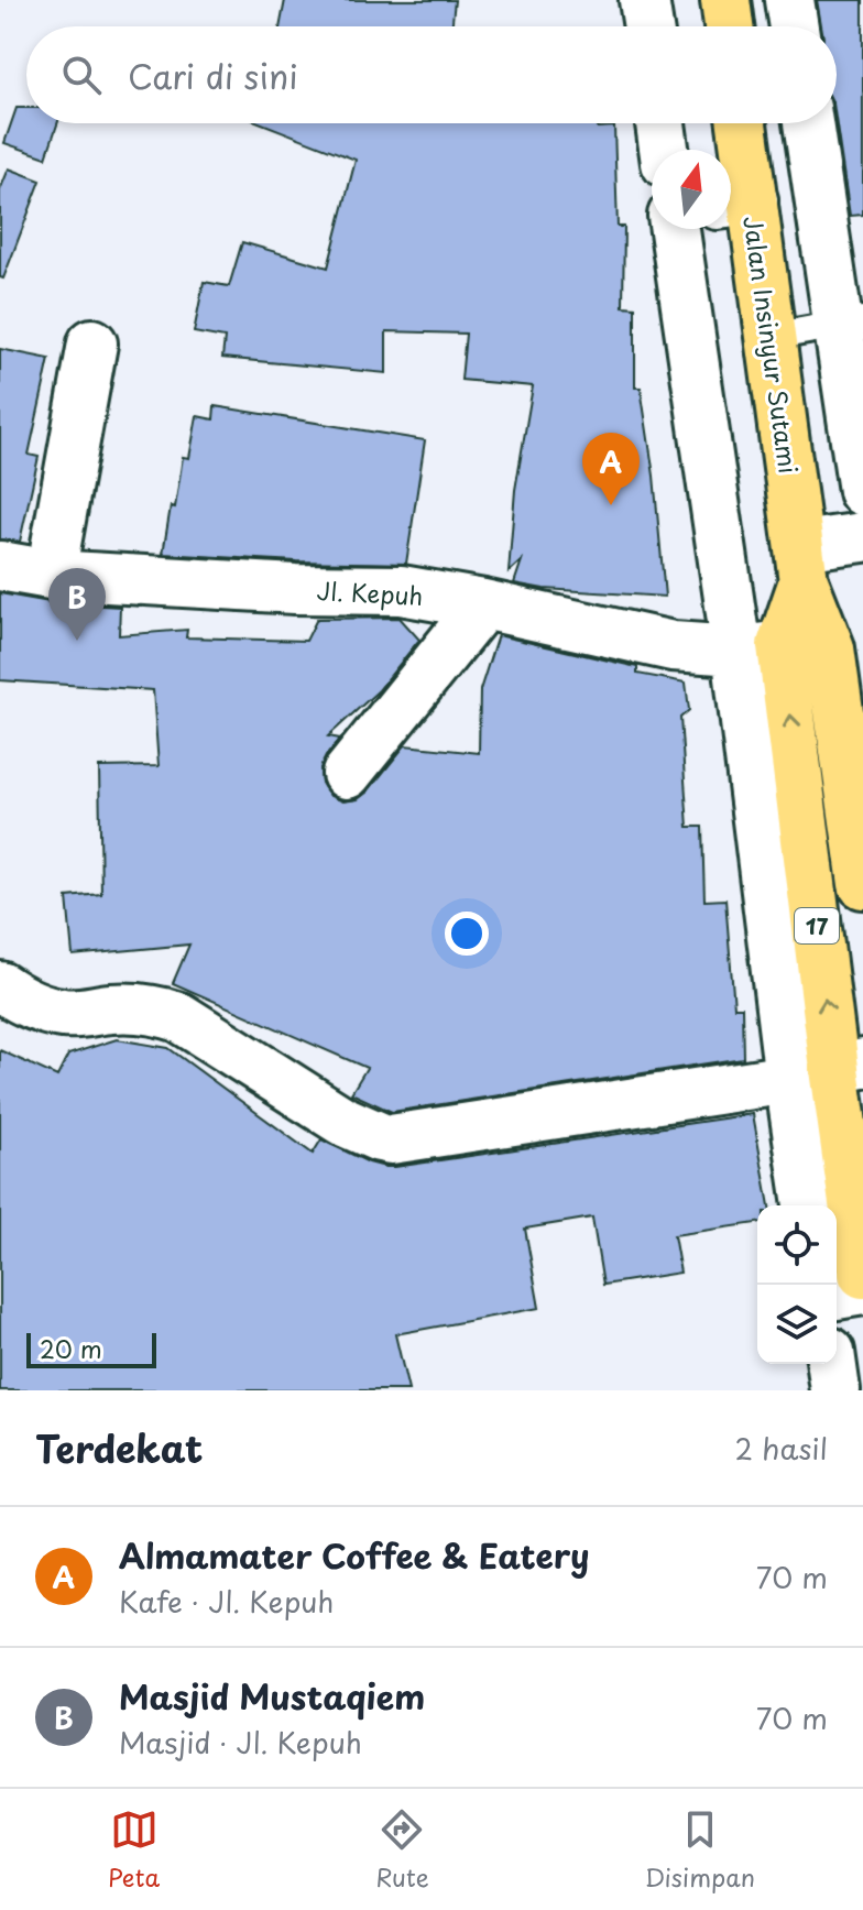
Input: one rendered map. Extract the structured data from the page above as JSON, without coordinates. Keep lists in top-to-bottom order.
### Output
{
  "streets": {
    "highway": ["Jalan Insinyur Sutami", "17"],
    "street": ["Jl. Kepuh"]
  },
  "crossings": [
    ["Jalan Insinyur Sutami", "Jl. Kepuh"]
  ],
  "scale_bar": "20 m",
  "north": "top",
  "page": {
    "search": "Cari di sini",
    "pins": ["A", "B"],
    "scale": "20 m",
    "heading": ["Terdekat", "2 hasil"],
    "list": [
      {
        "mark": "A",
        "name": "Almamater Coffee & Eatery",
        "note": "Kafe · Jl. Kepuh",
        "value": "70 m"
      },
      {
        "mark": "B",
        "name": "Masjid Mustaqiem",
        "note": "Masjid · Jl. Kepuh",
        "value": "70 m"
      }
    ],
    "nav": ["Peta", "Rute", "Disimpan"]
  }
}
